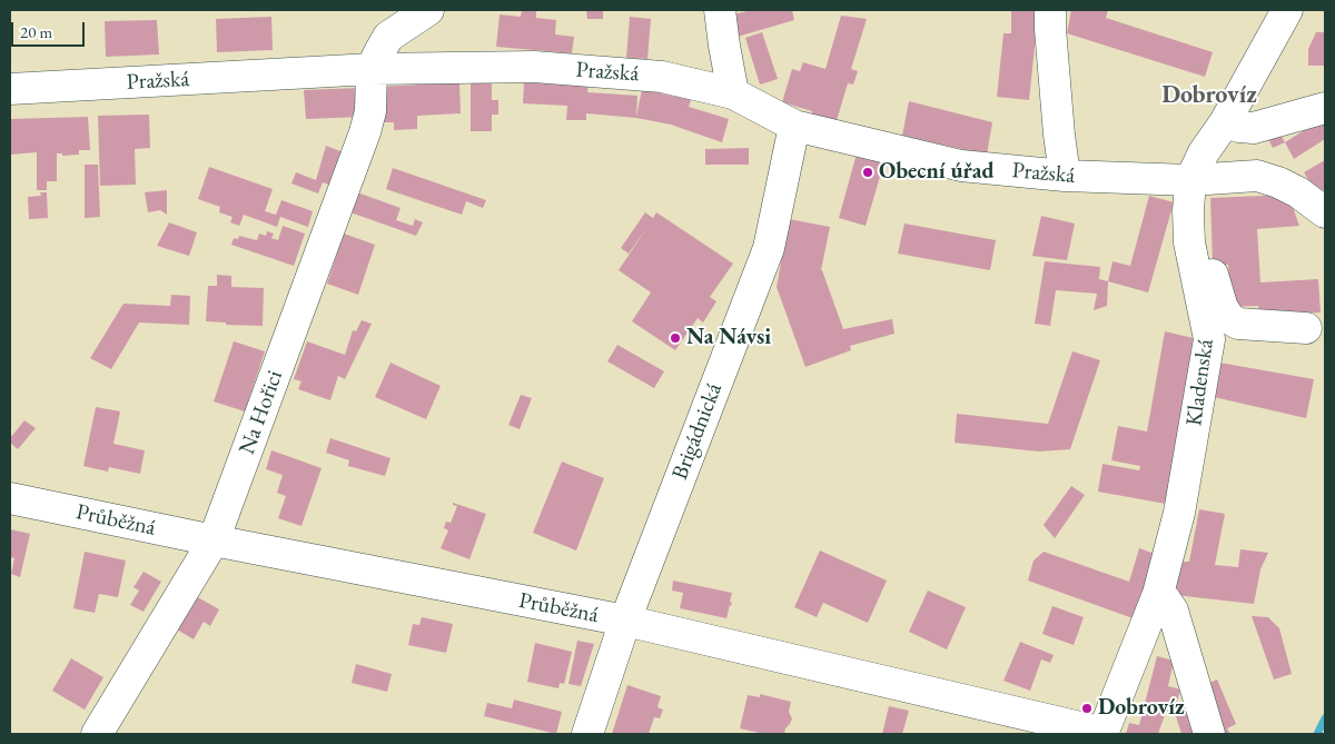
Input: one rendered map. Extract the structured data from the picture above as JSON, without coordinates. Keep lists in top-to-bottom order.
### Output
{
  "streets": {
    "street": [
      "Pražská",
      "Kladenská",
      "Na Hořici",
      "Brigádnická",
      "Průběžná"
    ]
  },
  "crossings": [
    ["Pražská", "Kladenská"],
    ["Pražská", "Na Hořici"],
    ["Pražská", "Brigádnická"],
    ["Kladenská", "Průběžná"],
    ["Na Hořici", "Průběžná"],
    ["Brigádnická", "Průběžná"]
  ],
  "districts": ["Dobrovíz"],
  "places": ["Obecní úřad", "Na Návsi", "Dobrovíz"],
  "scale_bar": "20 m"
}
